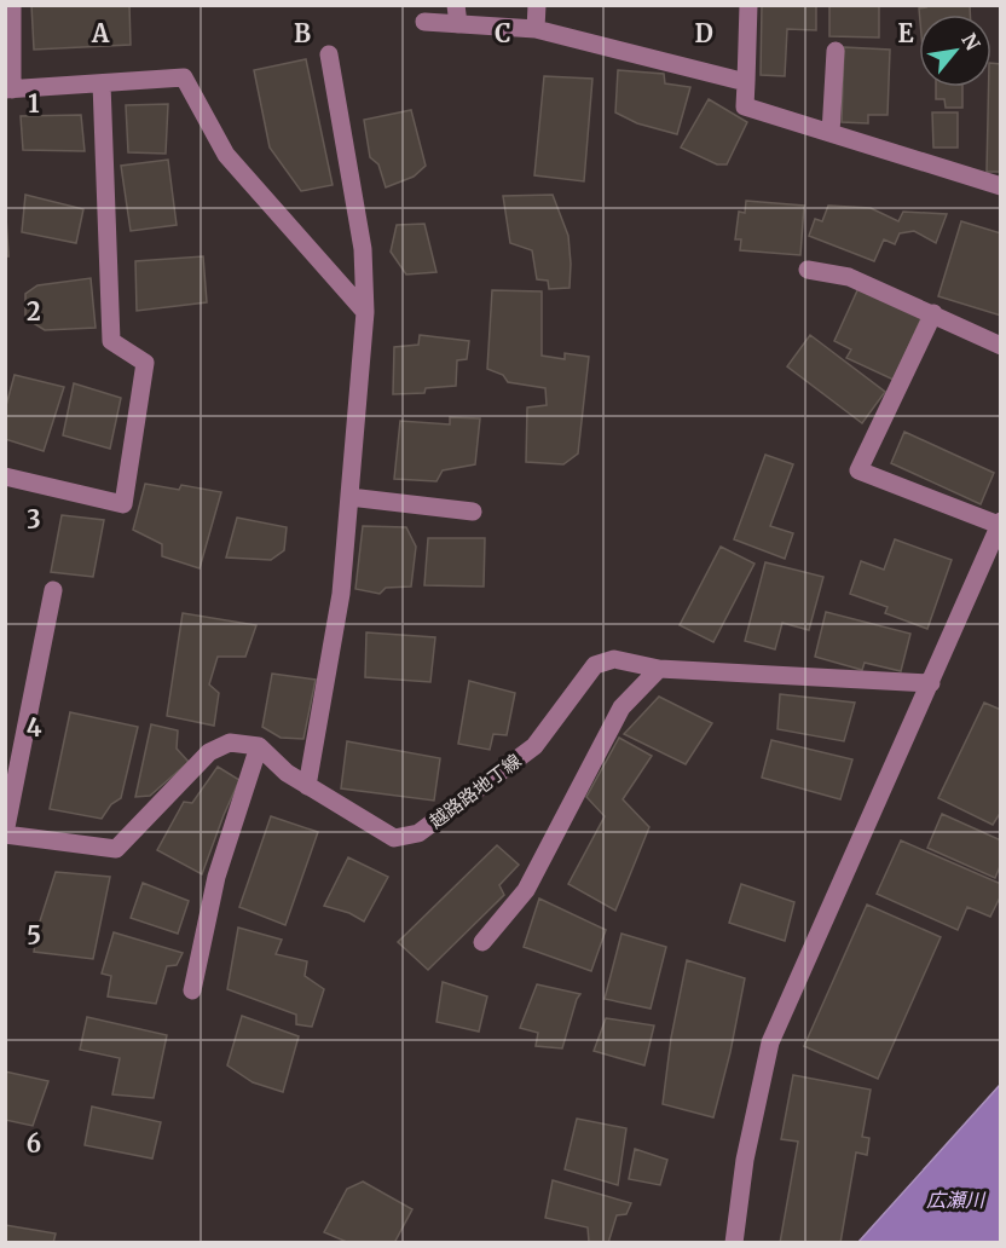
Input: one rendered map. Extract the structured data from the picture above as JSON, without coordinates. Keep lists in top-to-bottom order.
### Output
{
  "streets": {
    "street": ["越路路地丁線"]
  },
  "water": ["広瀬川"],
  "north": "top right",
  "grid": {
    "columns": [
      "A",
      "B",
      "C",
      "D",
      "E"
    ],
    "rows": [
      "1",
      "2",
      "3",
      "4",
      "5",
      "6"
    ]
  }
}
